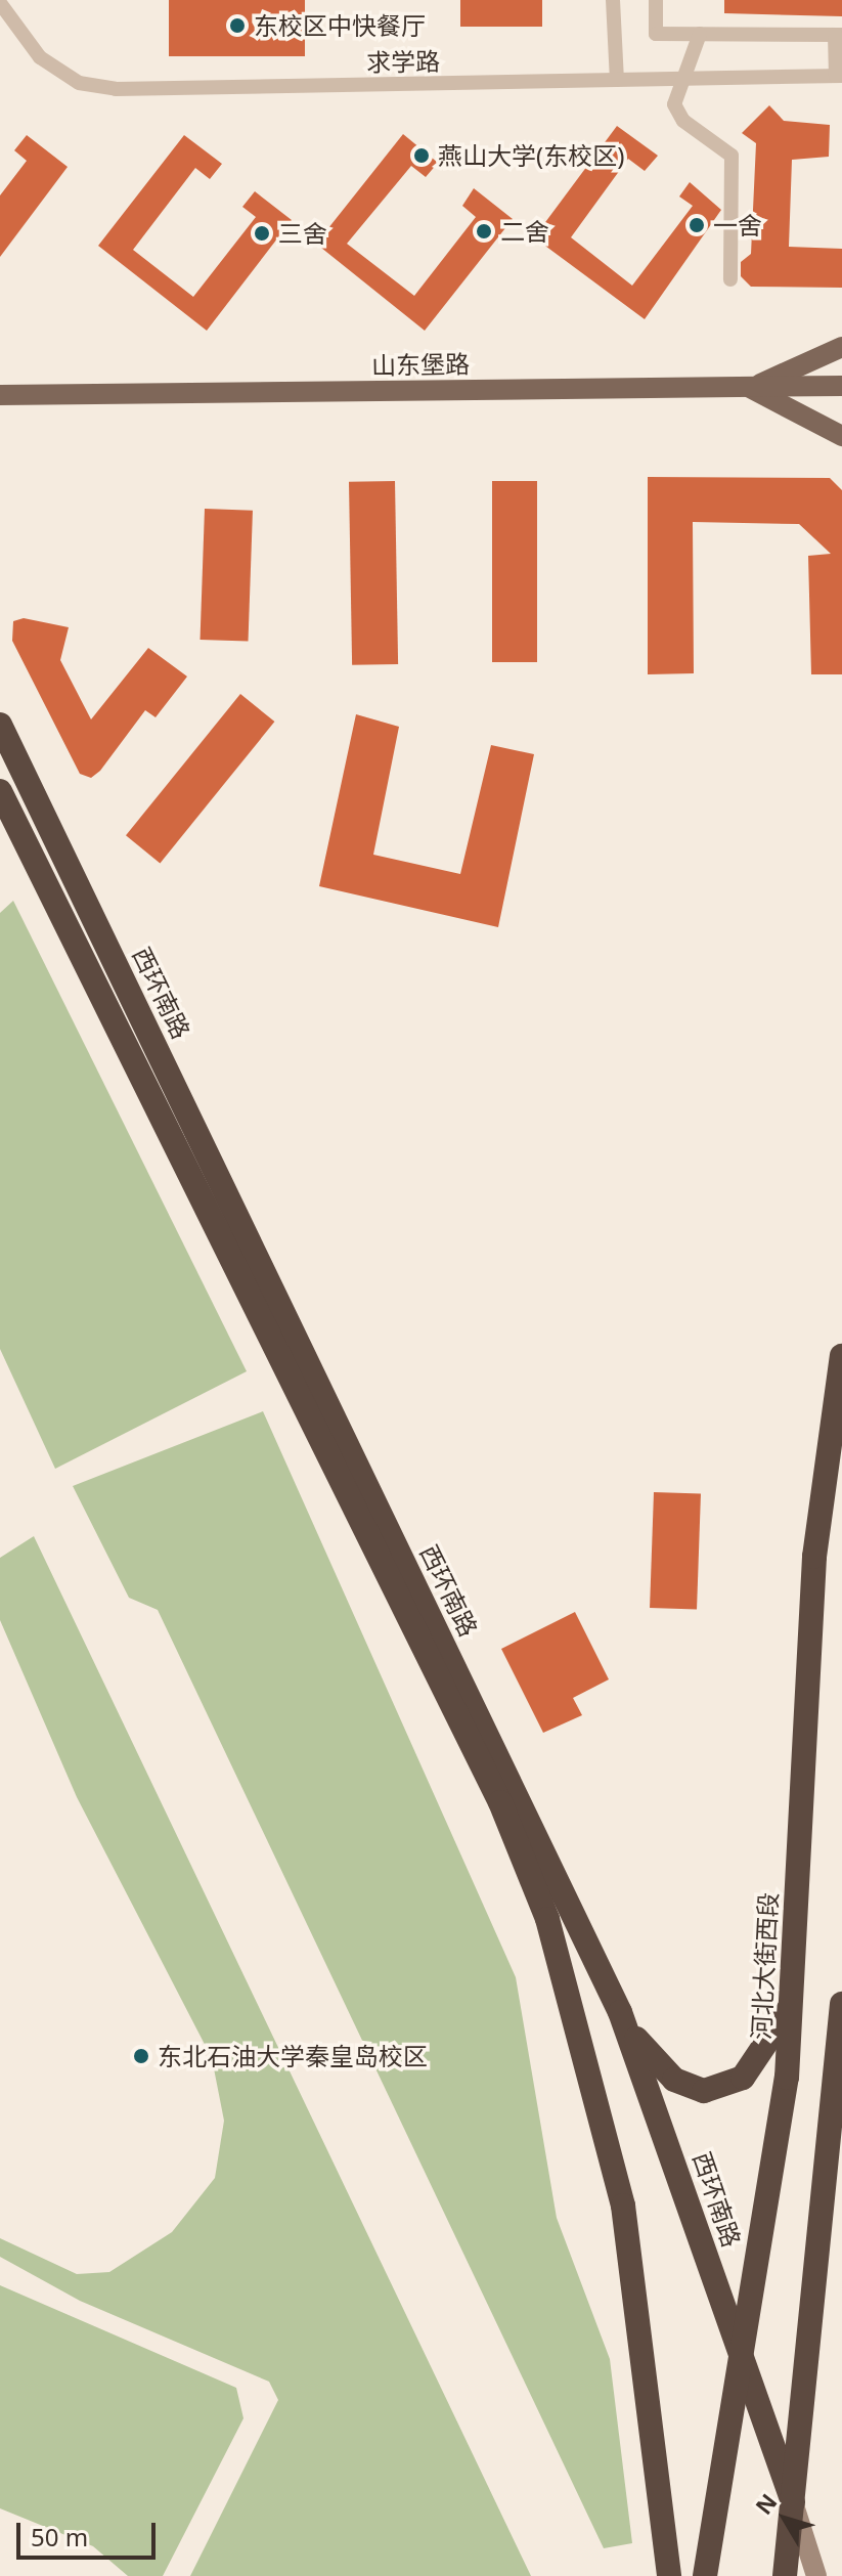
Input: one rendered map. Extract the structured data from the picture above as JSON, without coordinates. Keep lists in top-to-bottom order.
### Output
{
  "streets": {
    "highway": ["西环南路", "河北大街西段"],
    "main road": ["山东堡路"],
    "street": ["求学路"]
  },
  "crossings": [
    ["西环南路", "河北大街西段"]
  ],
  "places": [
    "东校区中快餐厅",
    "燕山大学(东校区)",
    "一舍",
    "二舍",
    "三舍",
    "东北石油大学秦皇岛校区"
  ],
  "scale_bar": "50 m",
  "north": "top left"
}
